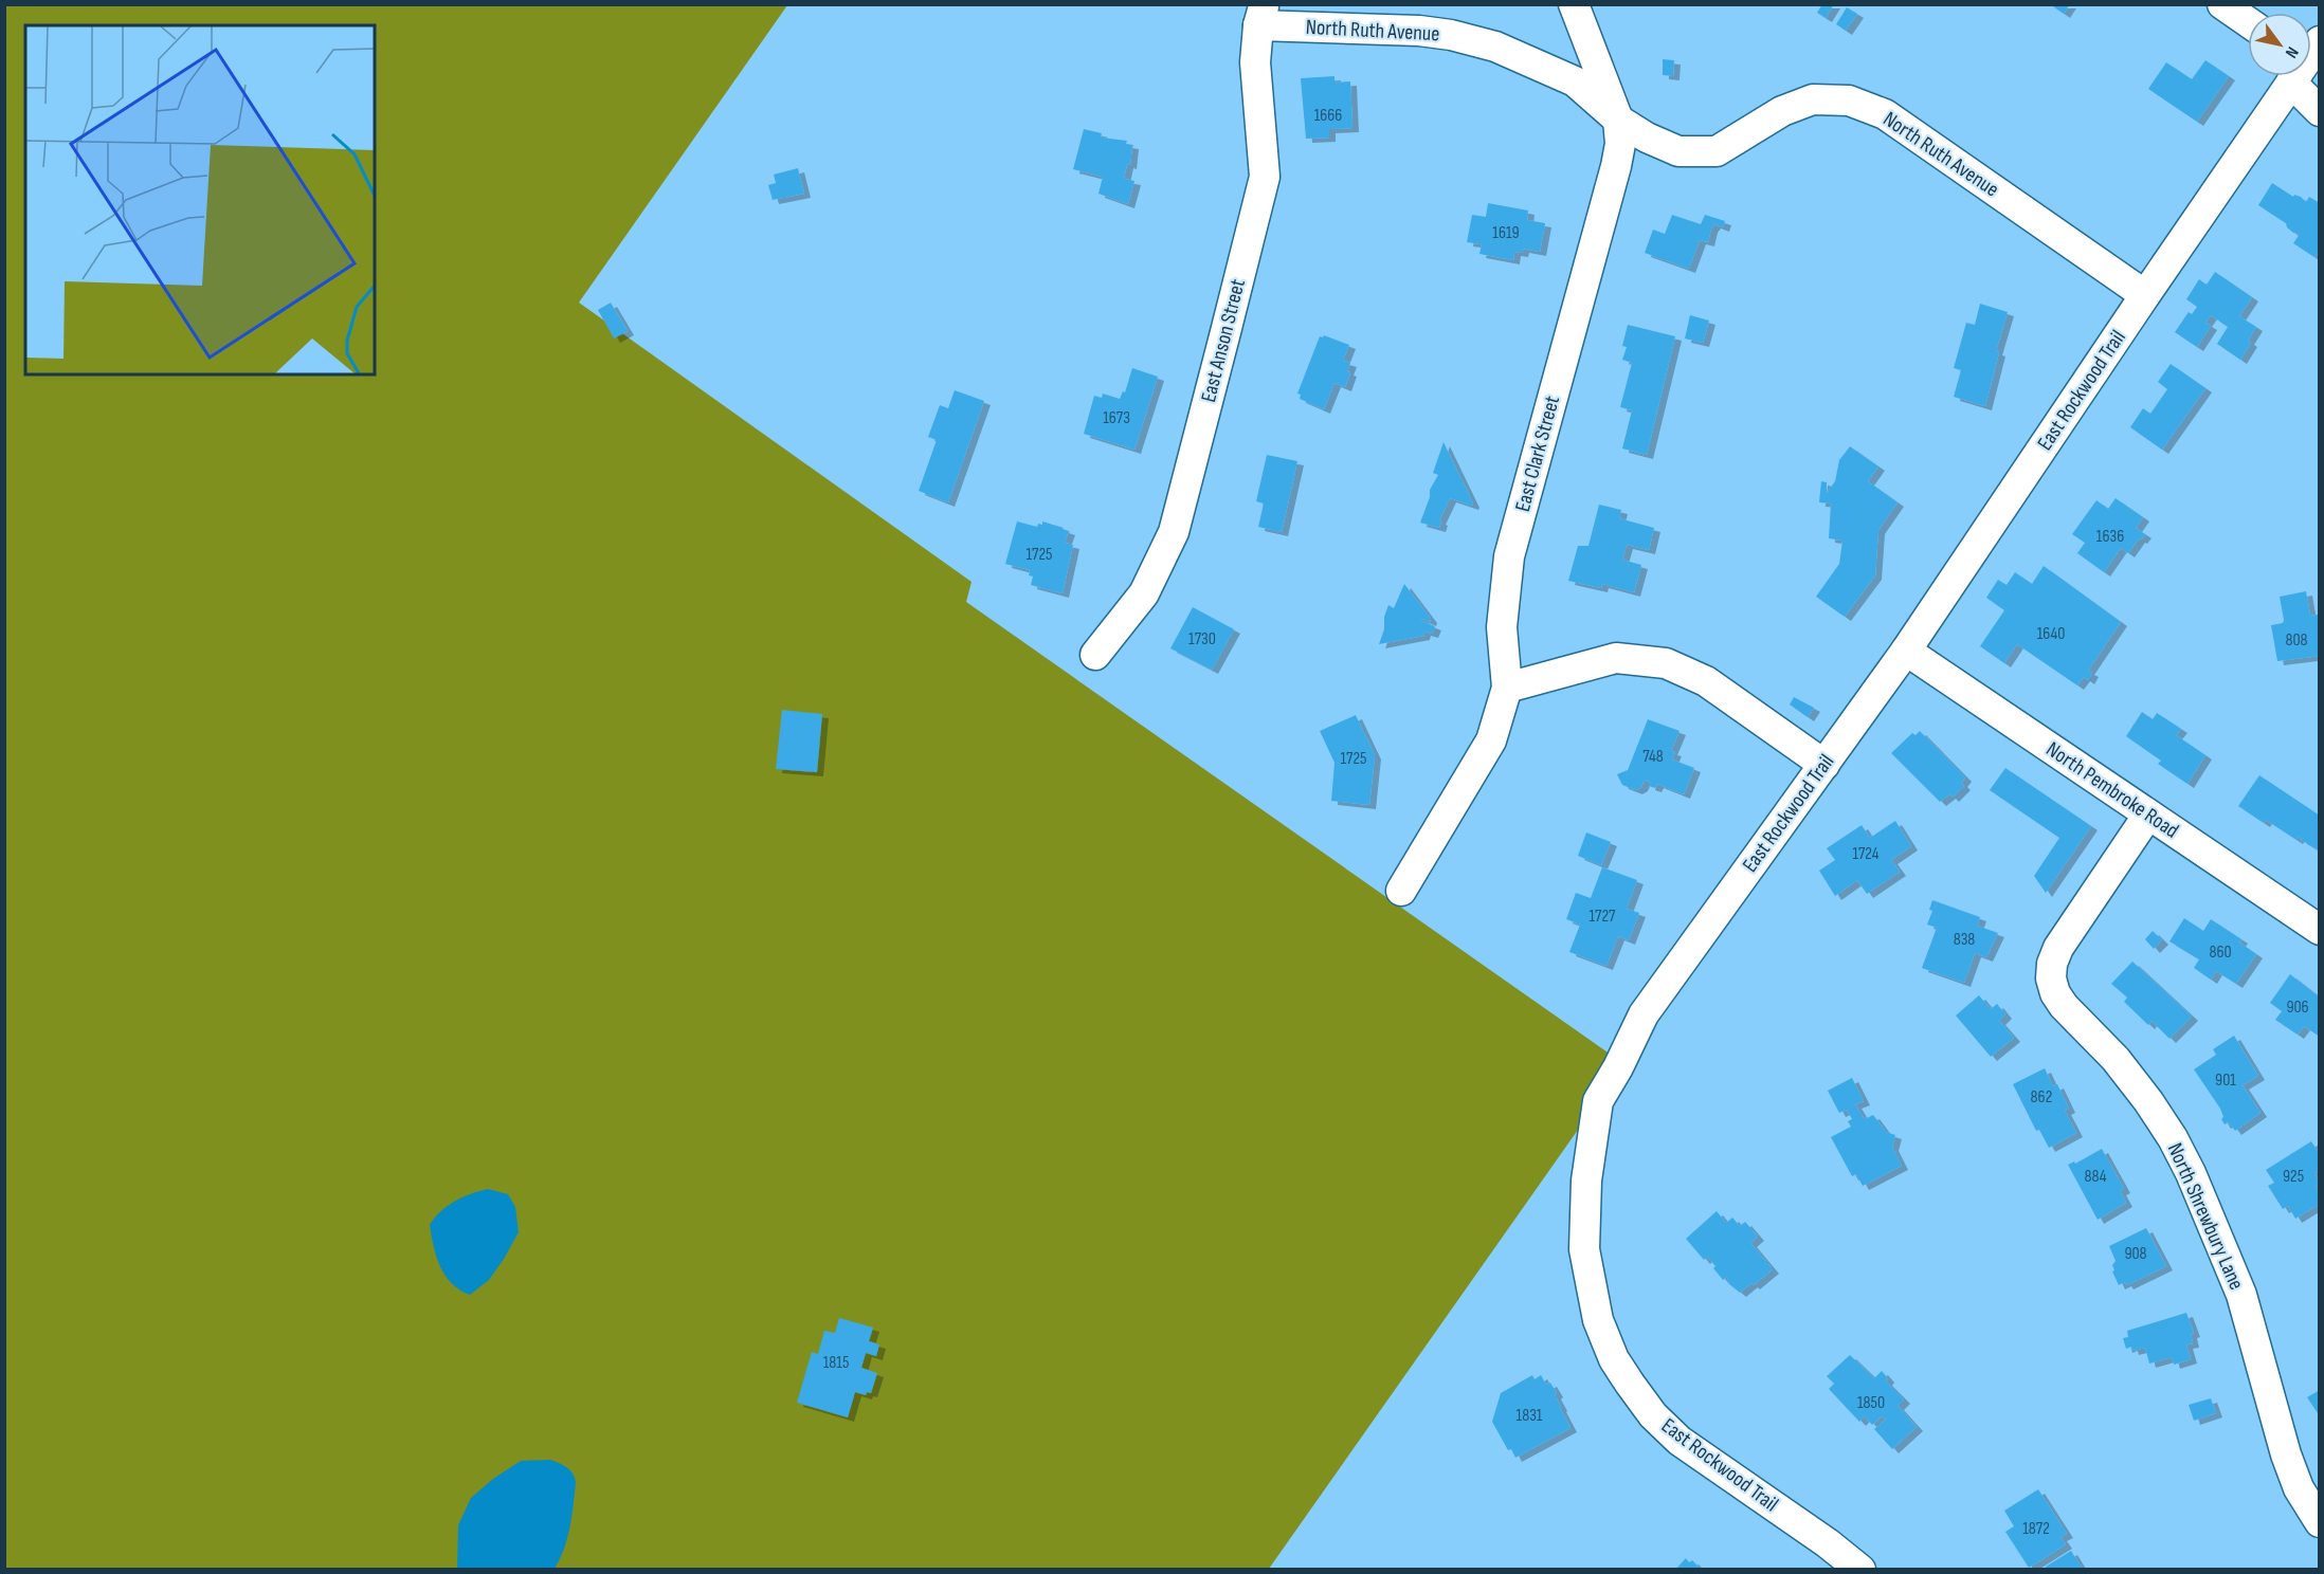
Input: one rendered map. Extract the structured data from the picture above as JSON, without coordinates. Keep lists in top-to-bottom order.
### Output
{
  "streets": {
    "street": [
      "North Ruth Avenue",
      "East Anson Street",
      "East Rockwood Trail",
      "East Clark Street",
      "North Pembroke Road",
      "North Shrewbury Lane"
    ]
  },
  "crossings": [
    ["North Ruth Avenue", "East Anson Street"],
    ["North Ruth Avenue", "East Rockwood Trail"],
    ["North Ruth Avenue", "East Clark Street"],
    ["East Rockwood Trail", "North Pembroke Road"],
    ["North Pembroke Road", "North Shrewbury Lane"]
  ],
  "house_numbers": [
    "1666",
    "1619",
    "1673",
    "1636",
    "1725",
    "1640",
    "1730",
    "808",
    "748",
    "1725",
    "1724",
    "1727",
    "838",
    "860",
    "906",
    "901",
    "862",
    "884",
    "925",
    "908",
    "1815",
    "1850",
    "1831",
    "1872"
  ],
  "north": "bottom right"
}
